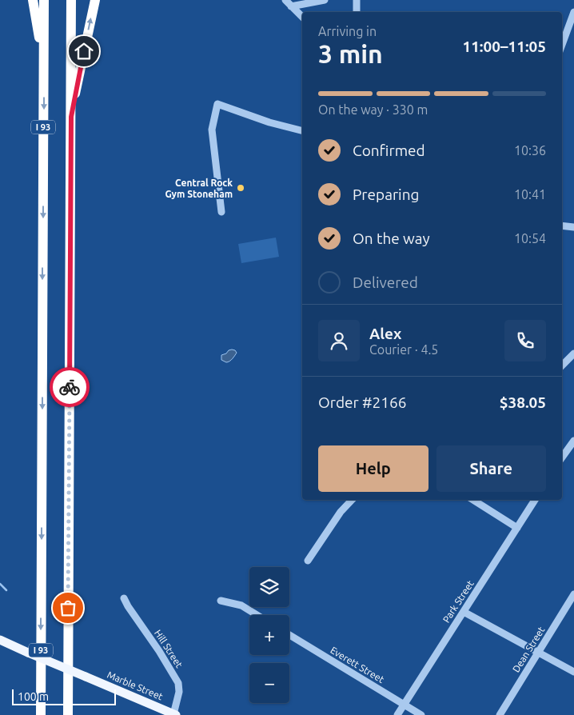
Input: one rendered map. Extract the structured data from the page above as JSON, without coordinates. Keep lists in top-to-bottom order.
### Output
{
  "streets": {
    "highway": ["I 93"],
    "main road": ["Marble Street"],
    "street": [
      "Park Street",
      "Hill Street",
      "Dean Street",
      "Everett Street"
    ]
  },
  "crossings": [
    ["Park Street", "Everett Street"],
    ["Hill Street", "Marble Street"]
  ],
  "places": ["Central Rock Gym Stoneham"],
  "scale_bar": "100 m",
  "page": {
    "heading": ["3 min", "Arriving in", "11:00–11:05"],
    "panel": [
      "Alex",
      "Courier · 4.5",
      "Order #2166",
      "$38.05"
    ],
    "bar": "On the way · 330 m",
    "list": [
      ["Confirmed", "10:36"],
      ["Preparing", "10:41"],
      ["On the way", "10:54"],
      "Delivered"
    ],
    "buttons": ["Help", "Share"],
    "map_buttons": ["+", "−"],
    "scale": "100 m"
  }
}
